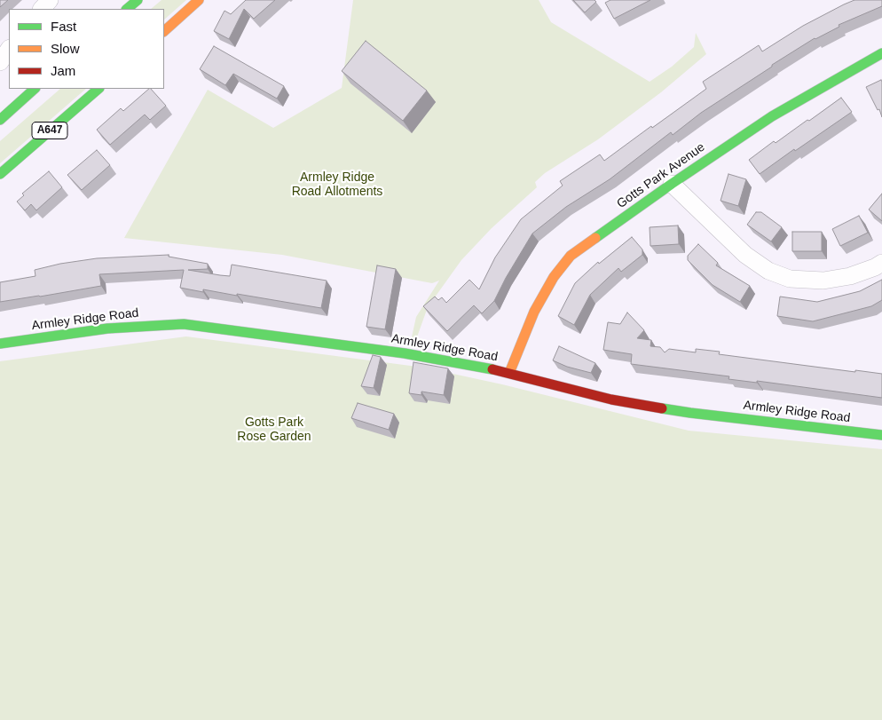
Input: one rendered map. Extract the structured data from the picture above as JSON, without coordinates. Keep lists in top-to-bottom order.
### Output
{
  "streets": {
    "street": ["A647", "Gotts Park Avenue", "Armley Ridge Road"]
  },
  "crossings": [
    ["Gotts Park Avenue", "Armley Ridge Road"]
  ],
  "parks": ["Armley Ridge Road Allotments", "Gotts Park Rose Garden"],
  "legend": ["Fast", "Slow", "Jam"]
}
